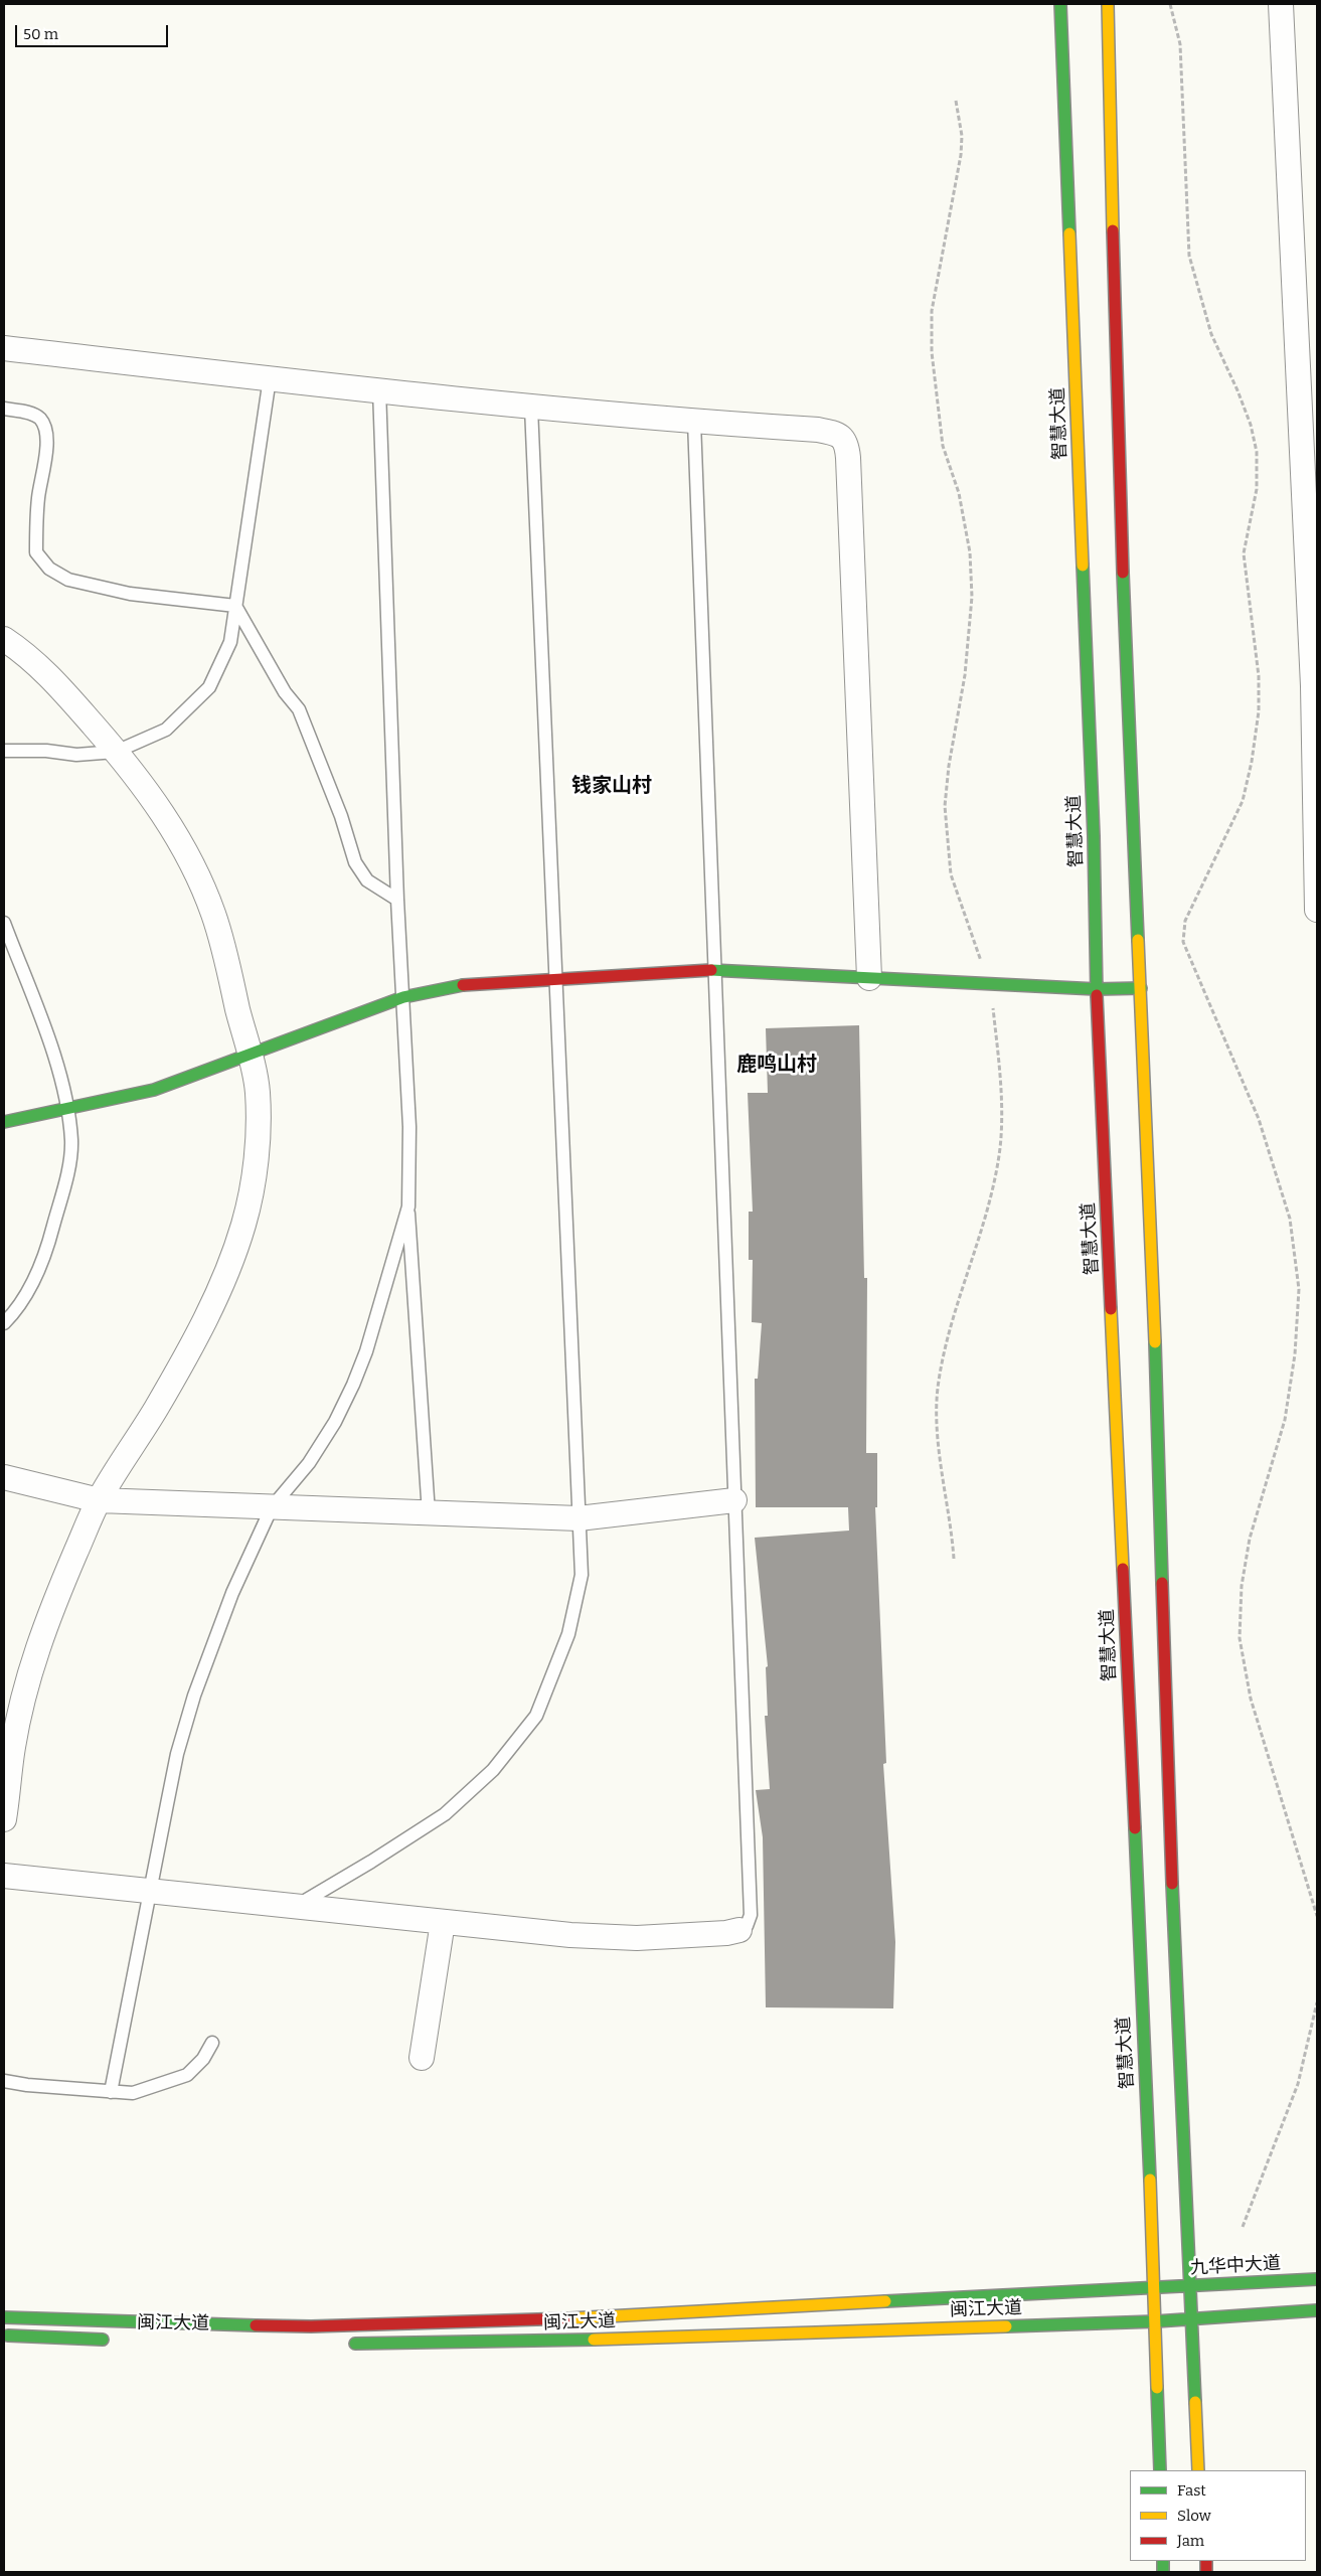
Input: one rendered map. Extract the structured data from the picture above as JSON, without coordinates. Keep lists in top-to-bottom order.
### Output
{
  "streets": {
    "main road": ["智慧大道", "九华中大道", "闽江大道"]
  },
  "crossings": [
    ["智慧大道", "九华中大道"],
    ["智慧大道", "闽江大道"],
    ["九华中大道", "闽江大道"]
  ],
  "districts": ["钱家山村", "鹿鸣山村"],
  "legend": ["Fast", "Slow", "Jam"],
  "scale_bar": "50 m"
}
